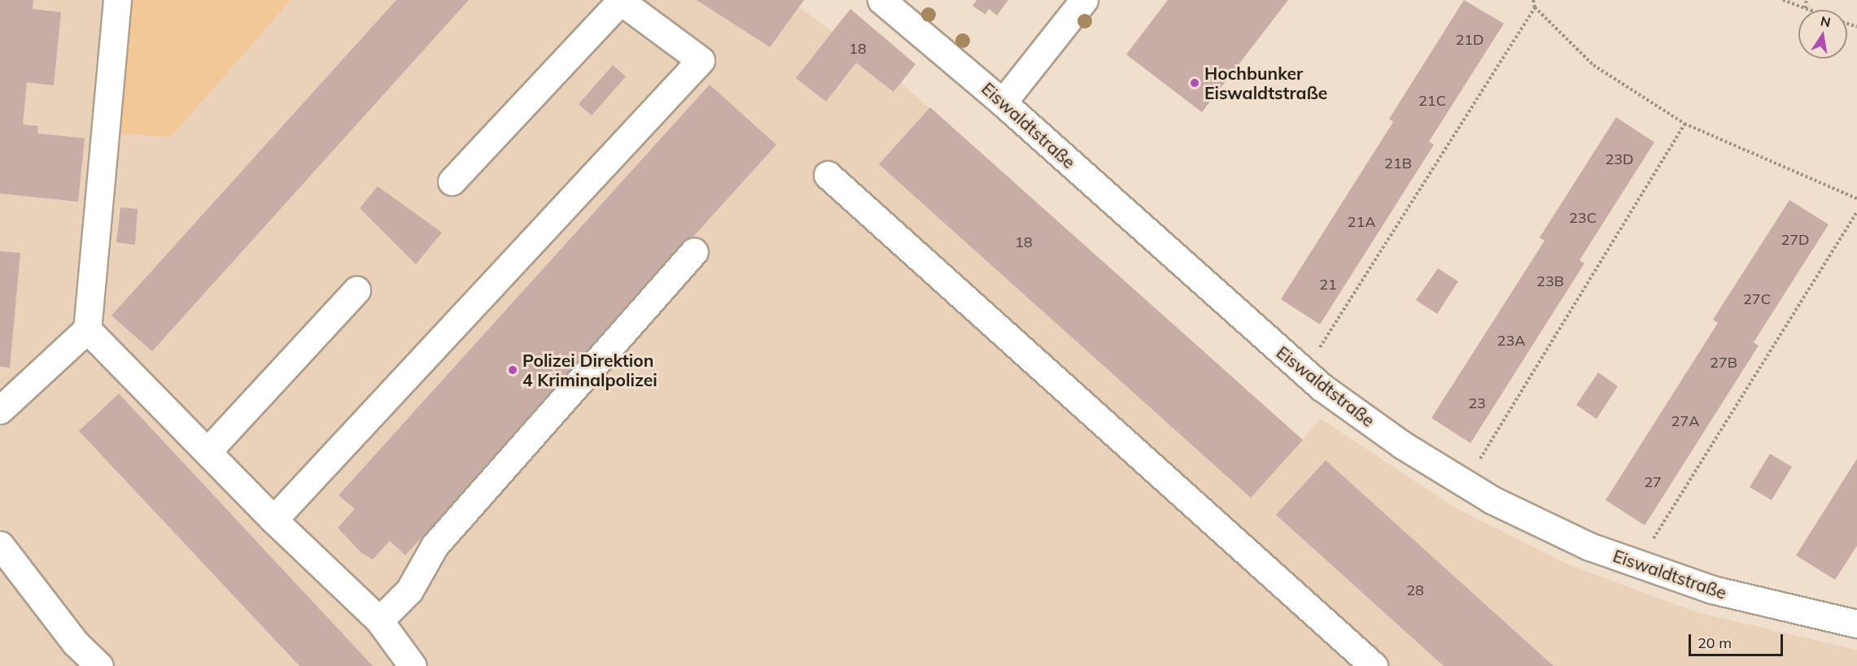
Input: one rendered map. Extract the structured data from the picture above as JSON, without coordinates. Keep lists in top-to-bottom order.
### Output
{
  "streets": {
    "street": ["Eiswaldtstraße"]
  },
  "places": ["Hochbunker Eiswaldtstraße", "Polizei Direktion 4 Kriminalpolizei"],
  "house_numbers": [
    "21D",
    "18",
    "21C",
    "23D",
    "21B",
    "23C",
    "21A",
    "27D",
    "18",
    "23B",
    "21",
    "27C",
    "23A",
    "27B",
    "23",
    "27A",
    "27",
    "28"
  ],
  "scale_bar": "20 m",
  "north": "top"
}
